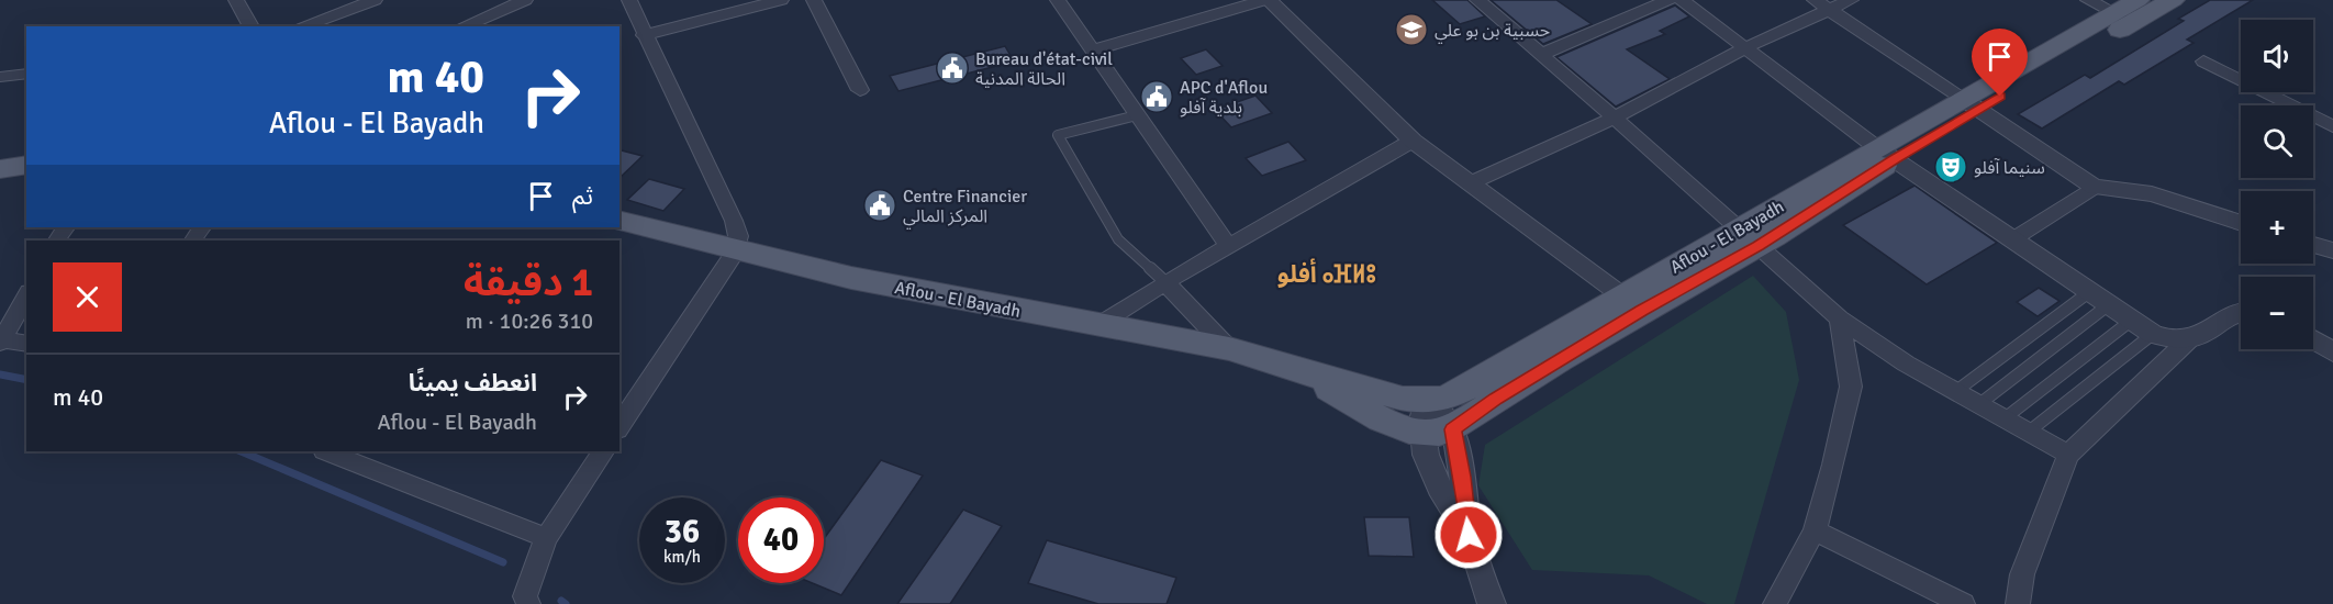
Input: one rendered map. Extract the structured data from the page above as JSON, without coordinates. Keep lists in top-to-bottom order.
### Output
{
  "streets": {
    "main road": ["Aflou - El Bayadh"]
  },
  "districts": ["أفلو ⴰⴼⵍⵓ"],
  "places": {
    "school or university": ["حسبية بن بو علي"],
    "public building": ["Bureau d'état-civil الحالة المدنية", "APC d'Aflou بلدية آفلو", "Centre Financier المركز المالي"],
    "theatre": ["سنيما آفلو"]
  },
  "page": {
    "map_buttons": ["+", "−"],
    "turn": ["40 m", "Aflou - El Bayadh"],
    "then": "ثم",
    "heading": ["1 دقيقة", "310 m · 10:26"],
    "list": [
      {
        "name": "انعطف يمينًا",
        "note": "Aflou - El Bayadh",
        "value": "40 m"
      }
    ],
    "speed": "36 km/h",
    "limit": "40"
  }
}
